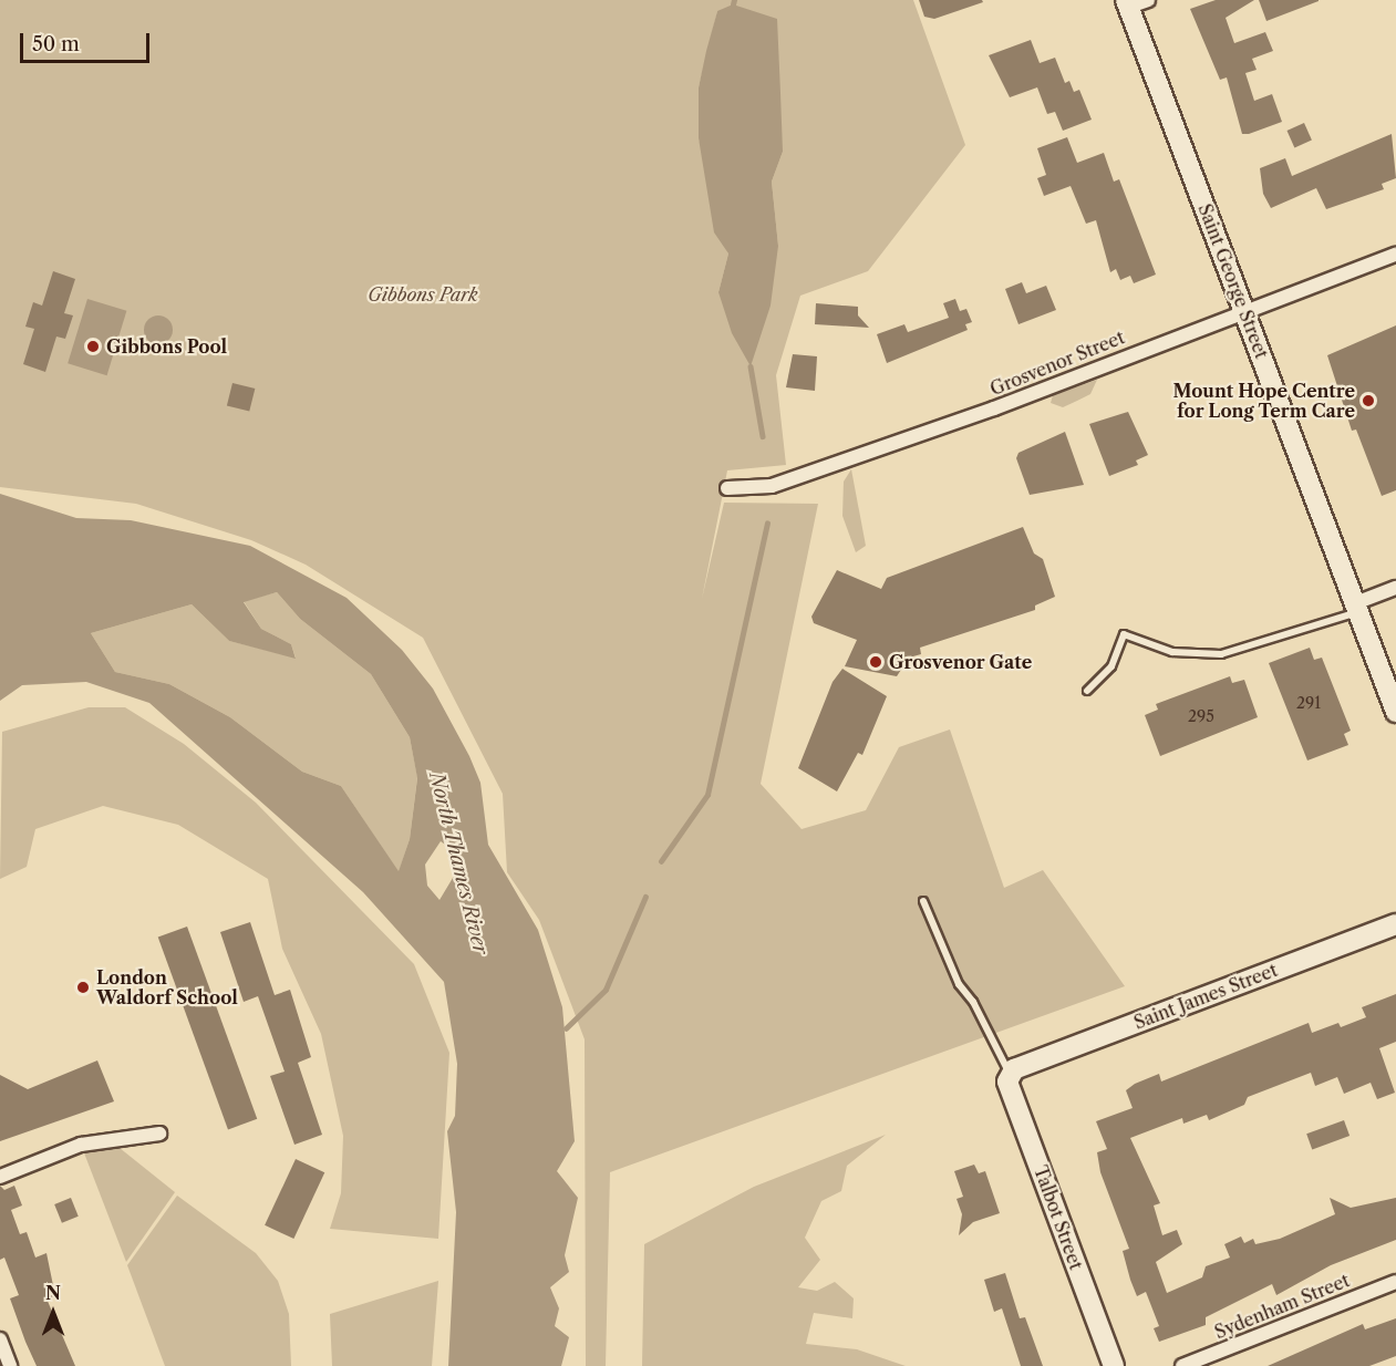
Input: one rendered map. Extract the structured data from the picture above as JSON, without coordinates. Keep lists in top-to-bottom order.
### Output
{
  "streets": {
    "street": [
      "Saint George Street",
      "Grosvenor Street",
      "Saint James Street",
      "Talbot Street",
      "Sydenham Street"
    ]
  },
  "crossings": [
    ["Saint George Street", "Grosvenor Street"],
    ["Saint James Street", "Talbot Street"]
  ],
  "water": ["North Thames River"],
  "parks": ["Gibbons Park"],
  "places": [
    "Gibbons Pool",
    "Mount Hope Centre for Long Term Care",
    "Grosvenor Gate",
    "London Waldorf School"
  ],
  "house_numbers": ["291", "295"],
  "scale_bar": "50 m",
  "north": "top"
}
